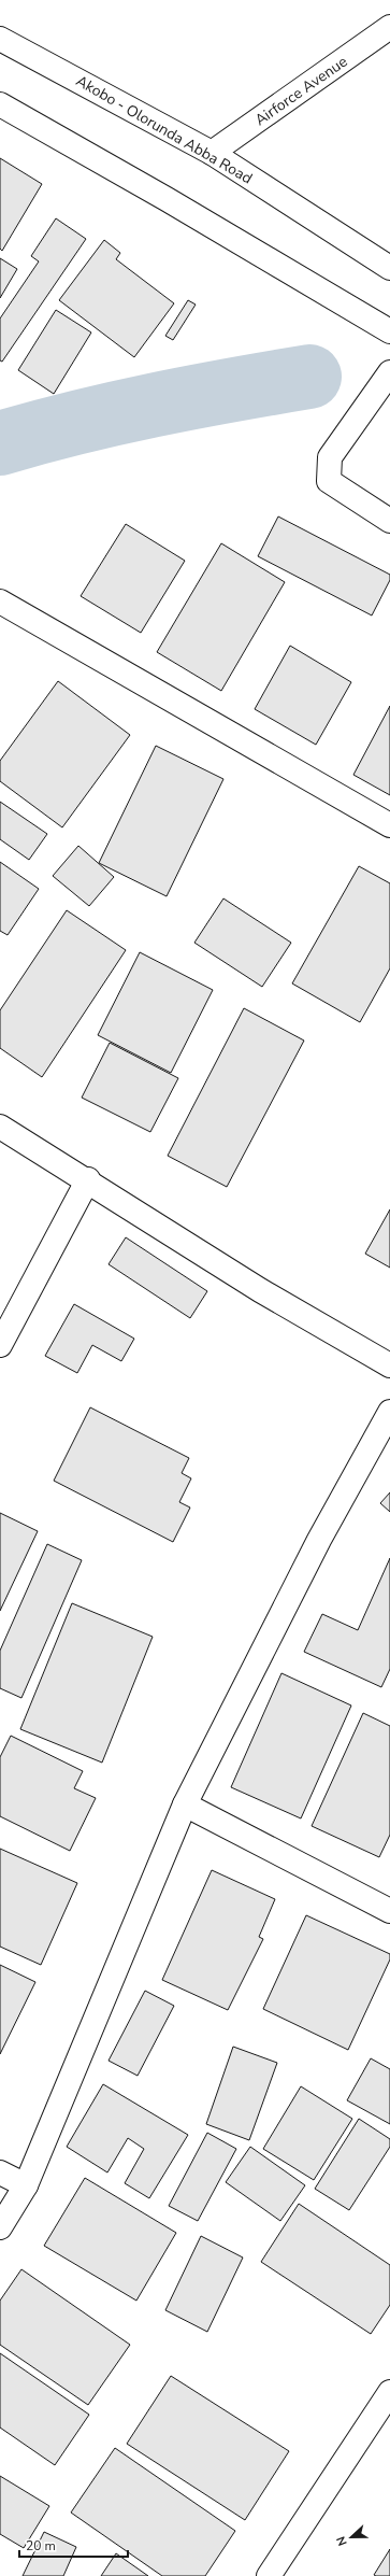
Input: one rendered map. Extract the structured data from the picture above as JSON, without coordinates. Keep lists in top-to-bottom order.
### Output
{
  "streets": {
    "street": ["Airforce Avenue", "Akobo - Olorunda Abba Road"]
  },
  "crossings": [
    ["Airforce Avenue", "Akobo - Olorunda Abba Road"]
  ],
  "scale_bar": "20 m",
  "north": "left"
}
